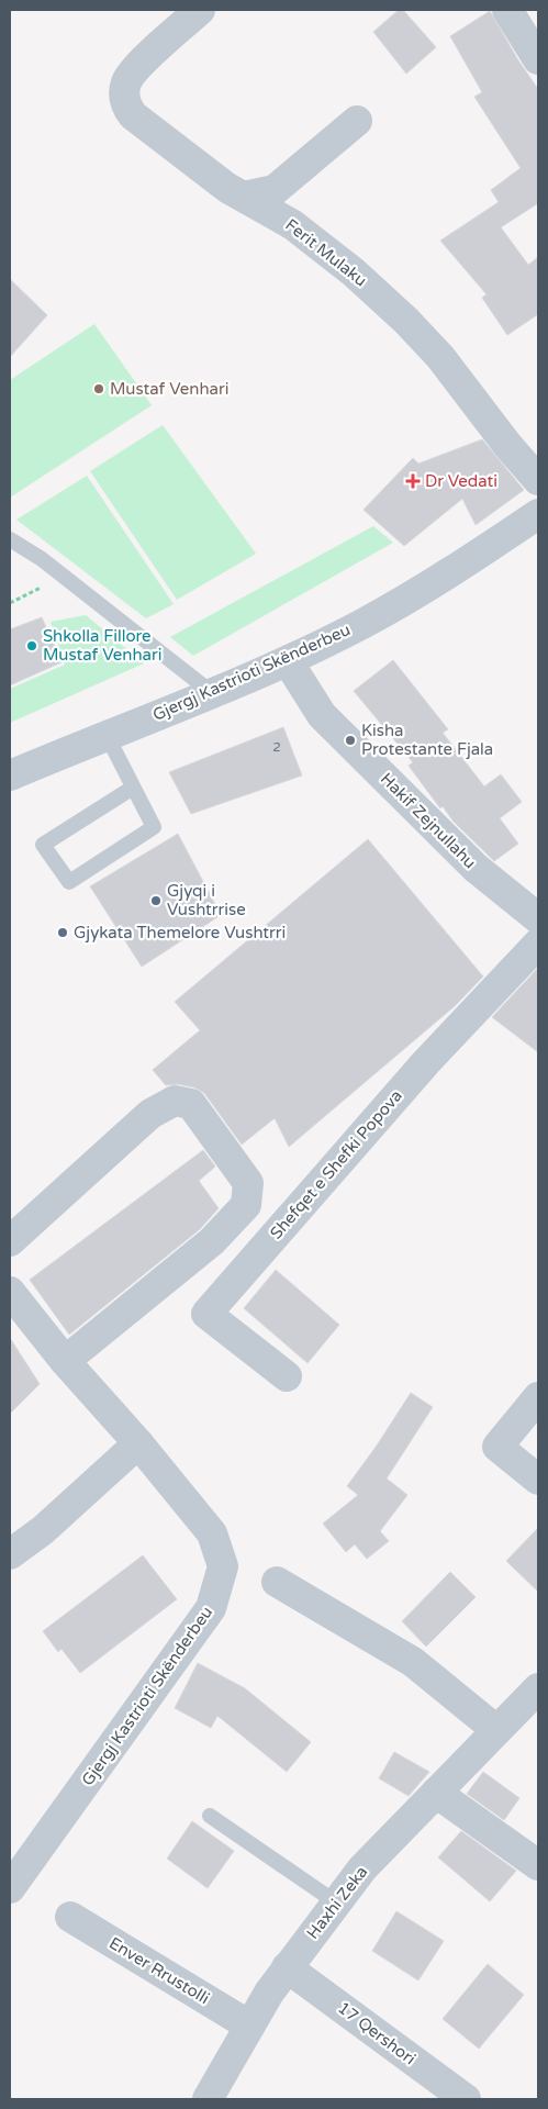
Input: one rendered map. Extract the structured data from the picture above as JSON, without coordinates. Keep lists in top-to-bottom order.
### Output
{
  "streets": {
    "street": [
      "Ferit Mulaku",
      "Gjergj Kastrioti Skënderbeu",
      "Hakif Zejnullahu",
      "Shefqet e Shefki Popova",
      "Haxhi Zeka",
      "Enver Rrustolli",
      "17 Qershori"
    ]
  },
  "crossings": [
    ["Gjergj Kastrioti Skënderbeu", "Hakif Zejnullahu"],
    ["Haxhi Zeka", "Enver Rrustolli"],
    ["Haxhi Zeka", "17 Qershori"]
  ],
  "places": {
    "other": [
      "Mustaf Venhari",
      "Shkolla Fillore Mustaf Venhari",
      "Kisha Protestante Fjala",
      "Gjyqi i Vushtrrise",
      "Gjykata Themelore Vushtrri"
    ],
    "health": ["Dr Vedati"]
  },
  "house_numbers": ["2"]
}
